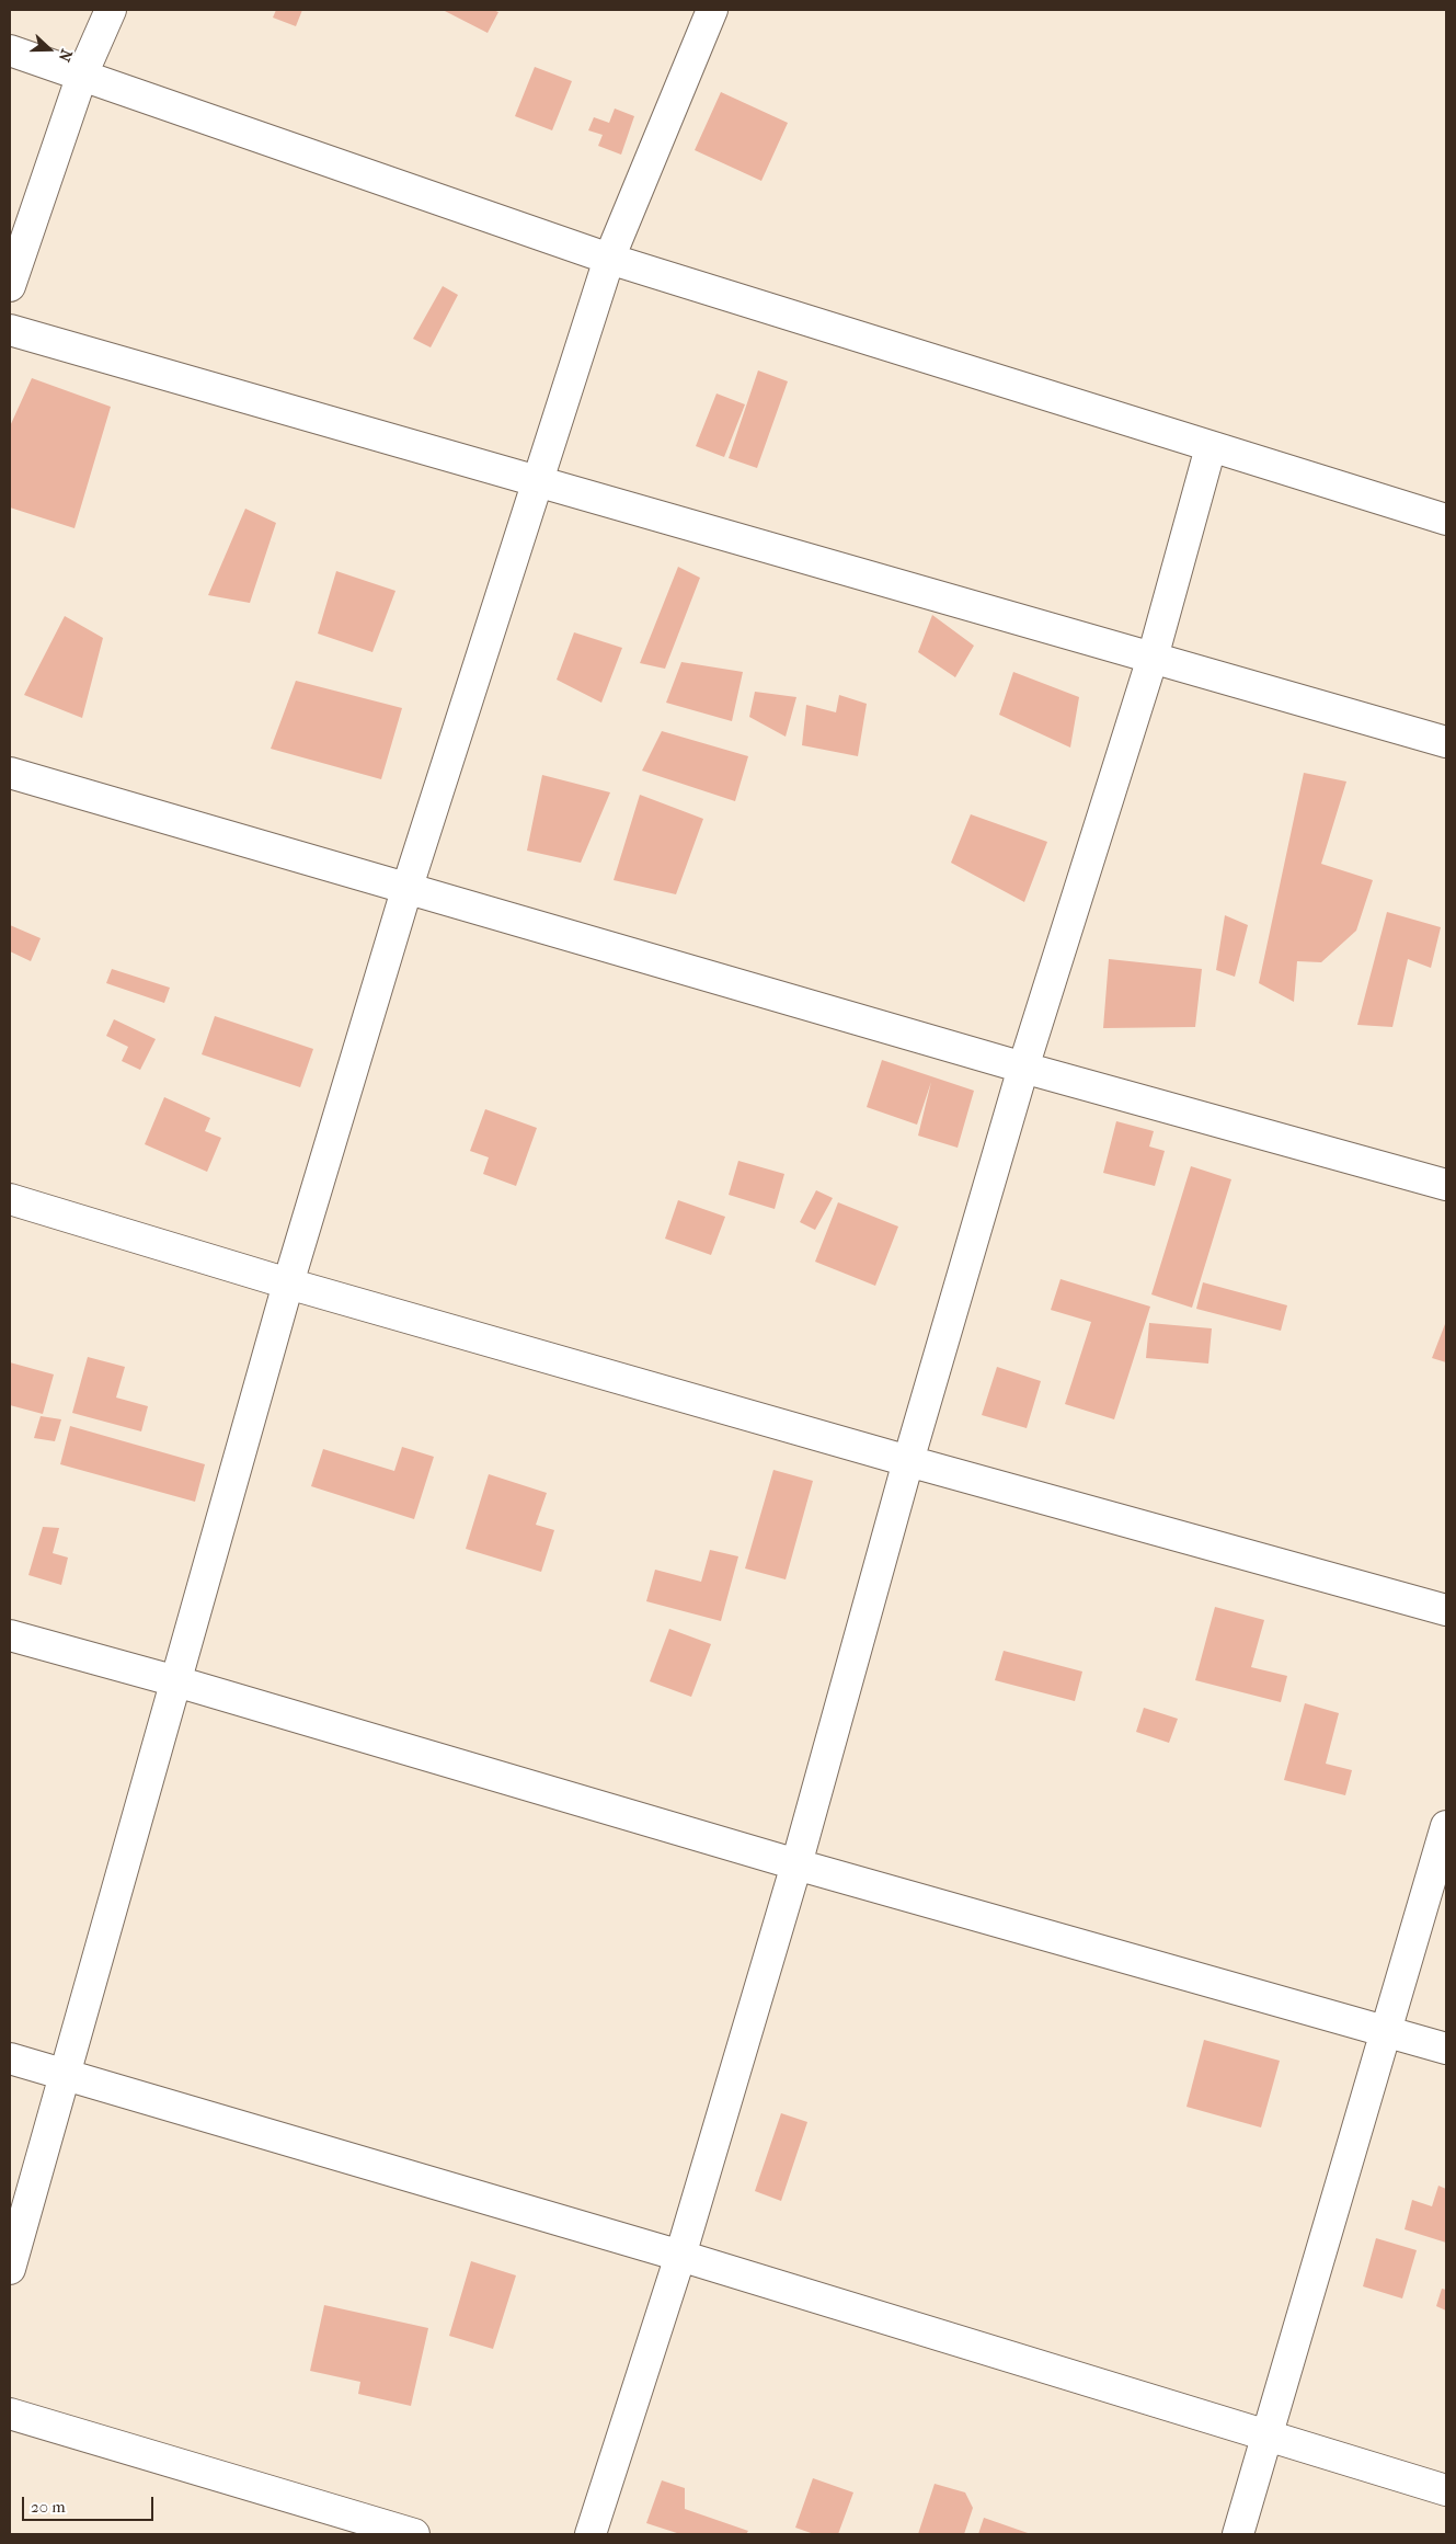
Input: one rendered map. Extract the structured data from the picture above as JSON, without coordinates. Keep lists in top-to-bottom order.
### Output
{
  "scale_bar": "20 m",
  "north": "right"
}
